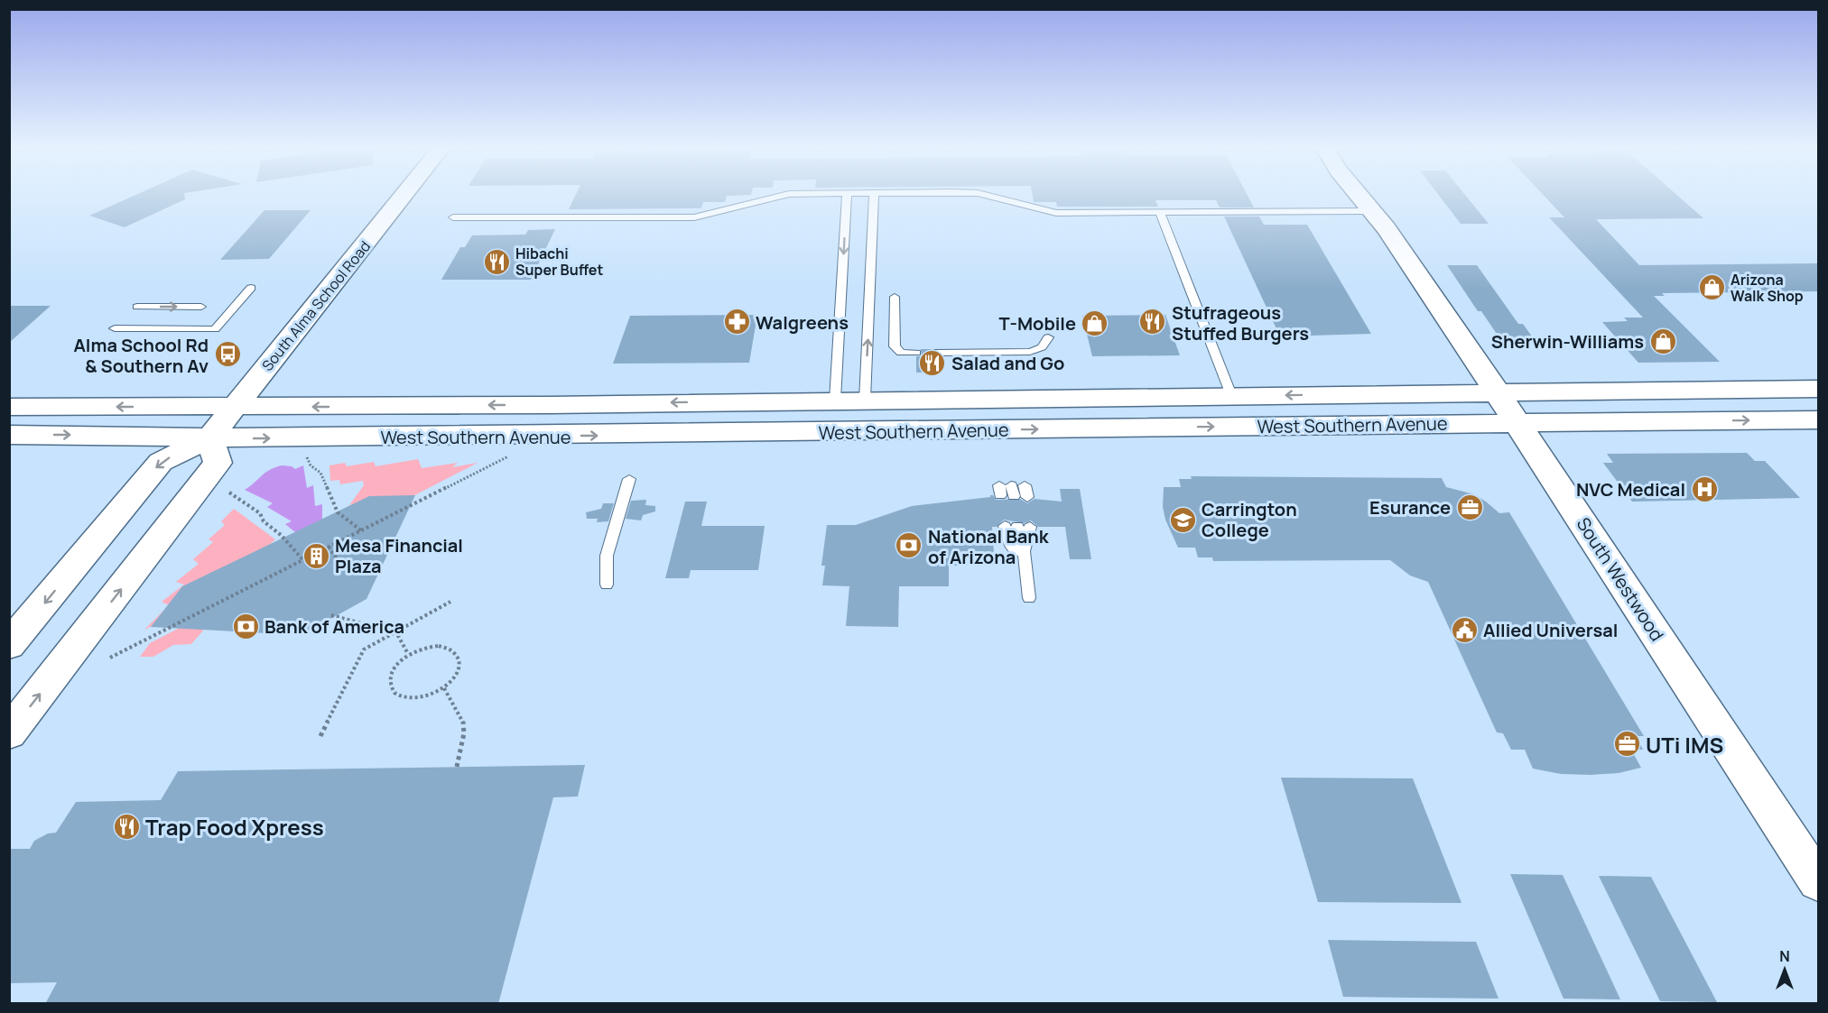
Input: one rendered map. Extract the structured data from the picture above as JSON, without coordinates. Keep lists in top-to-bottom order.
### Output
{
  "streets": {
    "main road": ["South Alma School Road", "West Southern Avenue", "South Westwood"]
  },
  "crossings": [
    ["South Alma School Road", "West Southern Avenue"],
    ["West Southern Avenue", "South Westwood"]
  ],
  "places": {
    "restaurant": [
      "Hibachi Super Buffet",
      "Stufrageous Stuffed Burgers",
      "Salad and Go",
      "Trap Food Xpress"
    ],
    "shop": ["Arizona Walk Shop", "T-Mobile", "Sherwin-Williams"],
    "pharmacy": ["Walgreens"],
    "bus stop": ["Alma School Rd & Southern Av"],
    "hospital": ["NVC Medical"],
    "office": ["Esurance", "UTi IMS"],
    "school or university": ["Carrington College"],
    "bank": ["National Bank of Arizona", "Bank of America"],
    "building": ["Mesa Financial Plaza"],
    "public building": ["Allied Universal"]
  },
  "north": "top"
}
